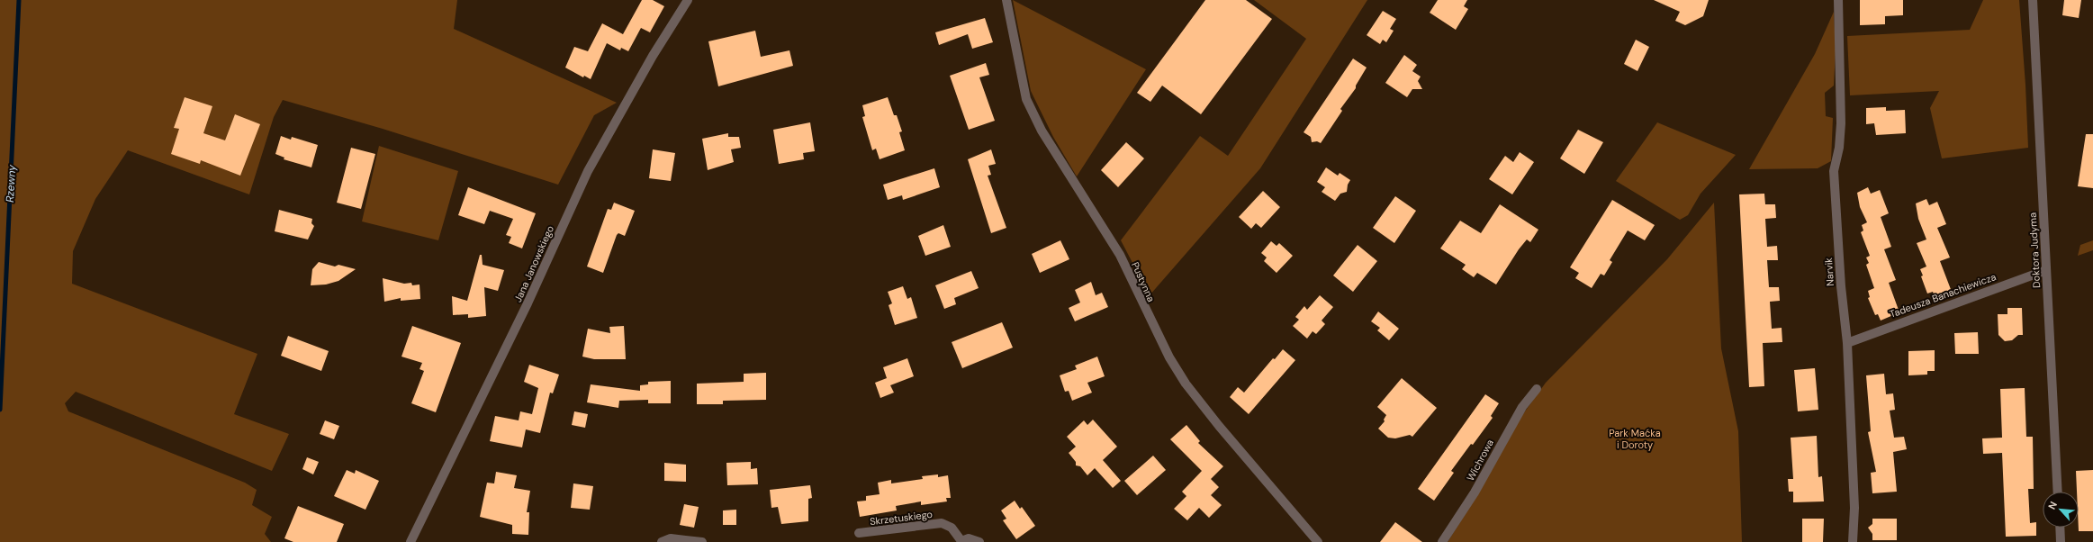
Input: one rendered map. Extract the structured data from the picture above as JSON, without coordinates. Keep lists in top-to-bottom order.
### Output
{
  "streets": {
    "street": [
      "Doktora Judyma",
      "Jana Janowskiego",
      "Narvik",
      "Pustynna",
      "Tadeusza Banachiewicza",
      "Wichrowa",
      "Skrzetuskiego"
    ]
  },
  "crossings": [
    ["Doktora Judyma", "Tadeusza Banachiewicza"],
    ["Narvik", "Tadeusza Banachiewicza"]
  ],
  "water": ["Rzewny"],
  "parks": ["Park Maćka i Doroty"],
  "north": "top left"
}
